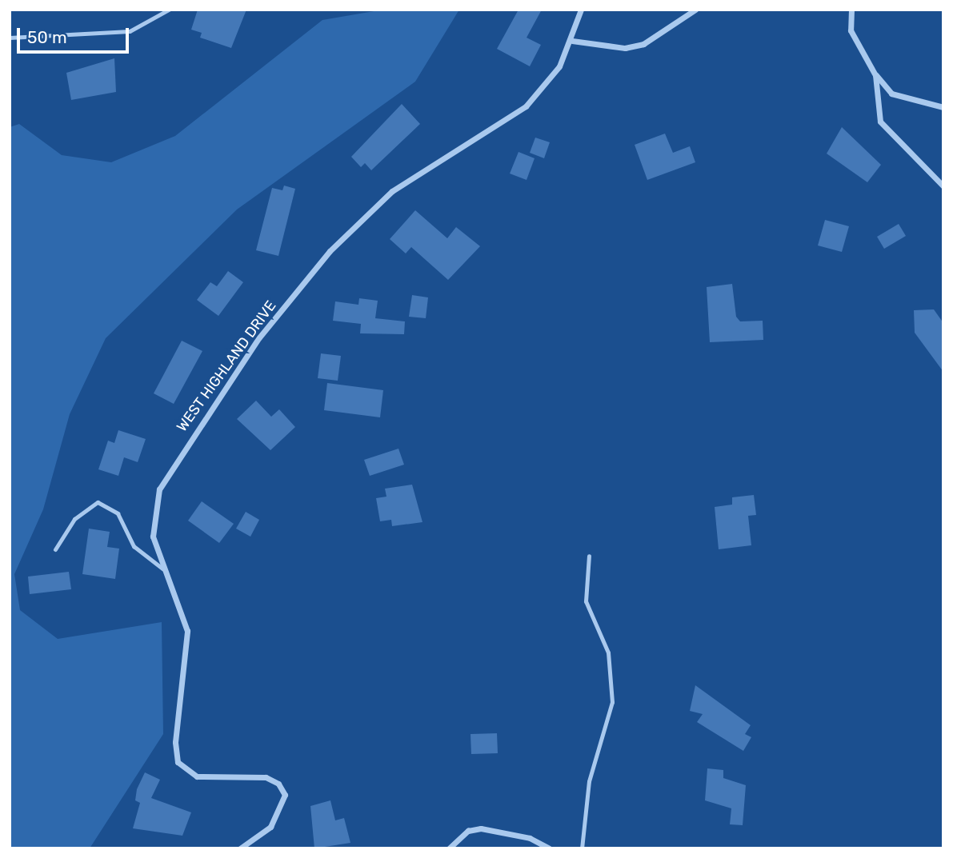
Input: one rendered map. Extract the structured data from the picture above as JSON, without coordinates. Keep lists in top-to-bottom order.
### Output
{
  "streets": {
    "street": ["WEST HIGHLAND DRIVE"]
  },
  "scale_bar": "50 m"
}
